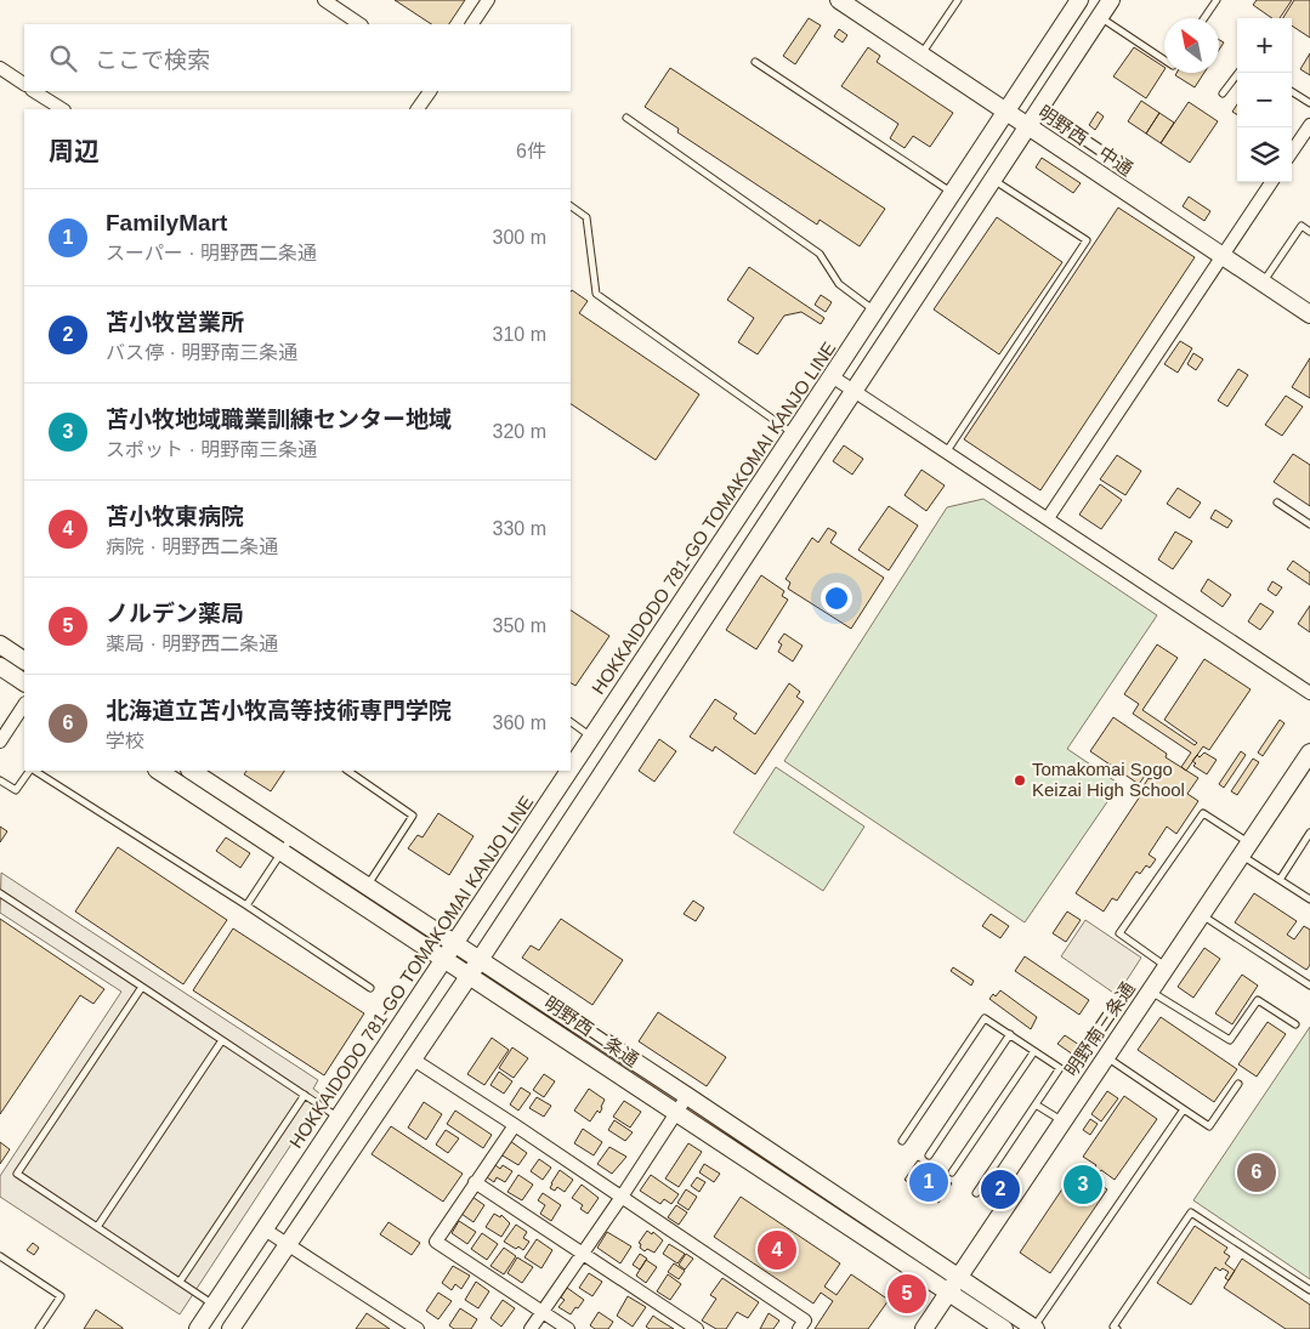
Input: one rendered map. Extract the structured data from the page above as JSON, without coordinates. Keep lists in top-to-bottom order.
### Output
{
  "streets": {
    "street": [
      "明野西二中通",
      "HOKKAIDODO 781-GO TOMAKOMAI KANJO LINE",
      "明野南三条通",
      "明野西二条通"
    ]
  },
  "crossings": [
    ["明野西二中通", "HOKKAIDODO 781-GO TOMAKOMAI KANJO LINE"],
    ["HOKKAIDODO 781-GO TOMAKOMAI KANJO LINE", "明野西二条通"],
    ["明野南三条通", "明野西二条通"]
  ],
  "places": ["Tomakomai Sogo Keizai High School"],
  "north": "top left",
  "page": {
    "map_buttons": ["+", "−"],
    "search": "ここで検索",
    "heading": ["周辺", "6件"],
    "list": [
      {
        "mark": "1",
        "name": "FamilyMart",
        "note": "スーパー · 明野西二条通",
        "value": "300 m"
      },
      {
        "mark": "2",
        "name": "苫小牧営業所",
        "note": "バス停 · 明野南三条通",
        "value": "310 m"
      },
      {
        "mark": "3",
        "name": "苫小牧地域職業訓練センター地域",
        "note": "スポット · 明野南三条通",
        "value": "320 m"
      },
      {
        "mark": "4",
        "name": "苫小牧東病院",
        "note": "病院 · 明野西二条通",
        "value": "330 m"
      },
      {
        "mark": "5",
        "name": "ノルデン薬局",
        "note": "薬局 · 明野西二条通",
        "value": "350 m"
      },
      {
        "mark": "6",
        "name": "北海道立苫小牧高等技術専門学院",
        "note": "学校",
        "value": "360 m"
      }
    ],
    "pins": [
      "6",
      "1",
      "3",
      "2",
      "4",
      "5"
    ]
  }
}
